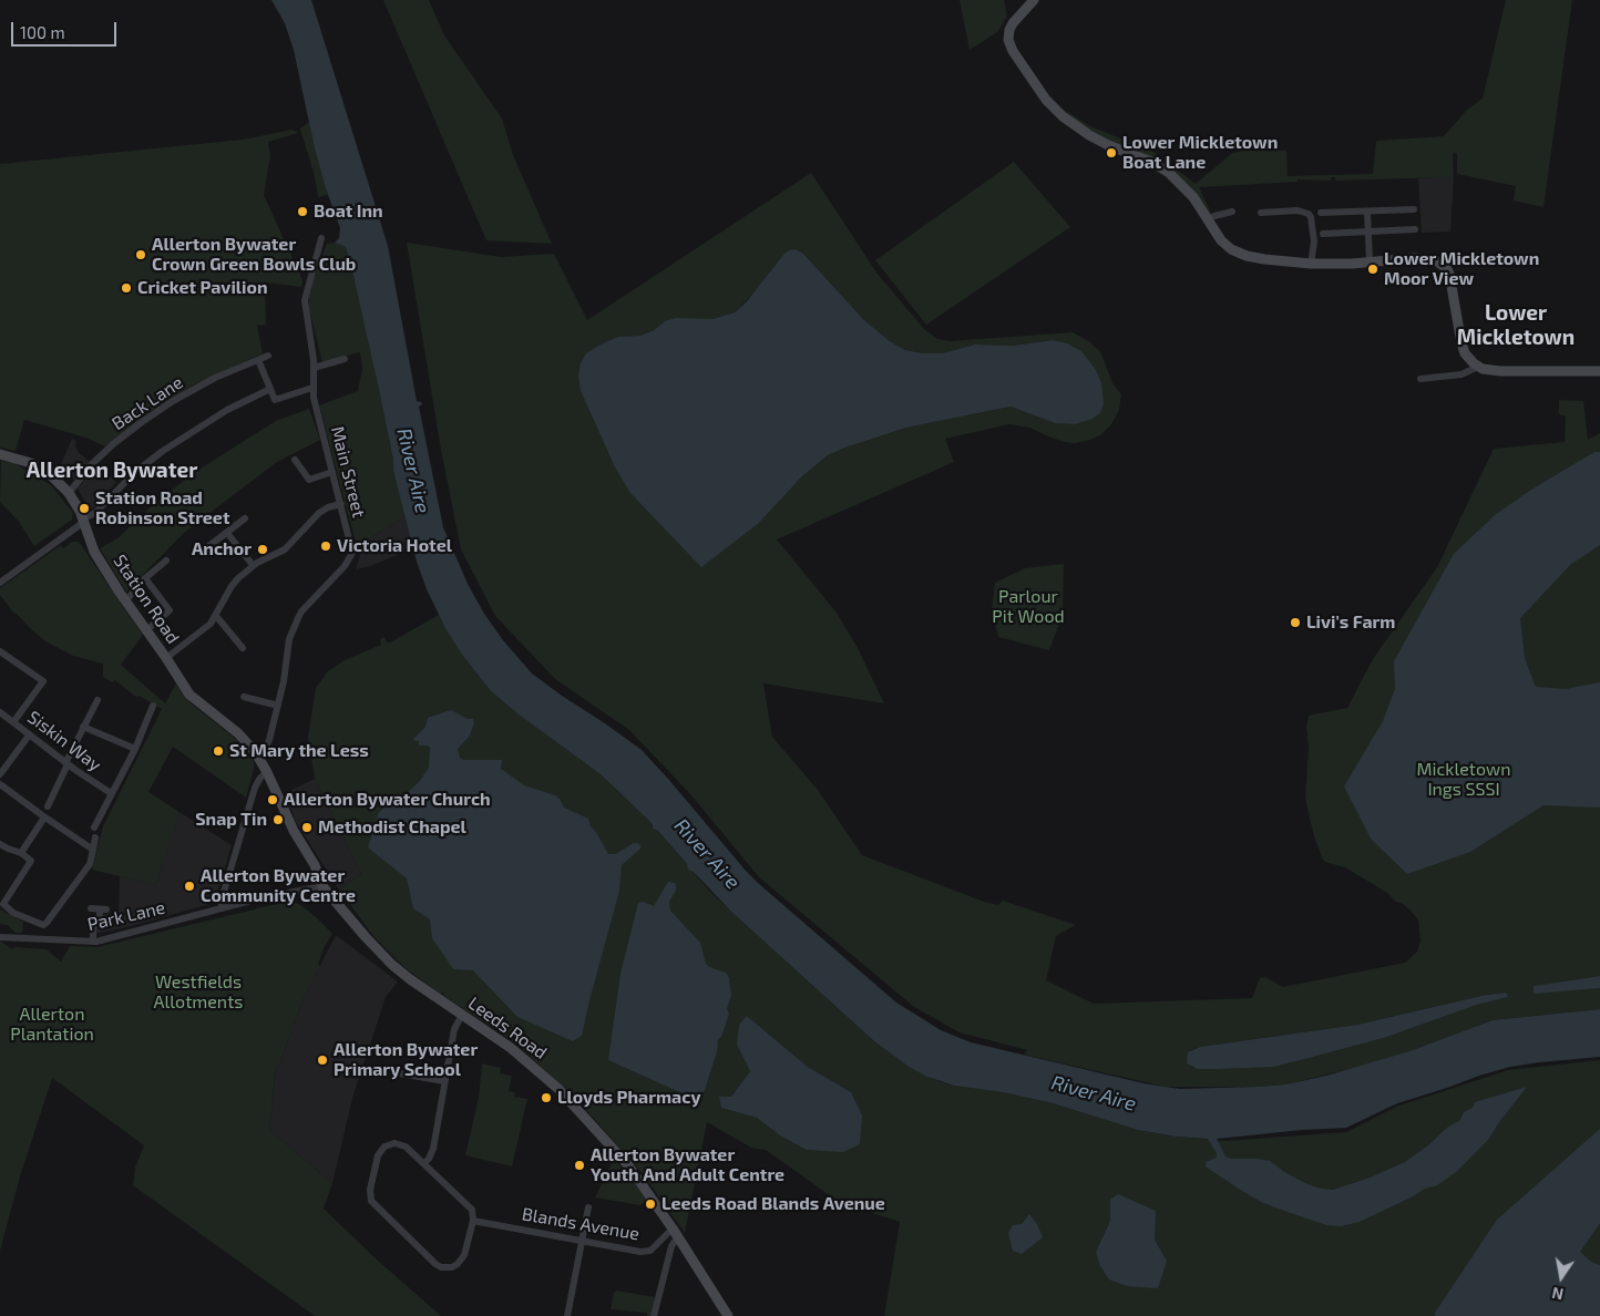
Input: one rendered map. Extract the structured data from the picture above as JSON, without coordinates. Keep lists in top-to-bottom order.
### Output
{
  "streets": {
    "street": [
      "Back Lane",
      "Main Street",
      "Station Road",
      "Siskin Way",
      "Park Lane",
      "Leeds Road",
      "Blands Avenue"
    ]
  },
  "crossings": [
    ["Back Lane", "Station Road"],
    ["Main Street", "Station Road"],
    ["Station Road", "Leeds Road"],
    ["Park Lane", "Leeds Road"],
    ["Leeds Road", "Blands Avenue"]
  ],
  "districts": ["Lower Mickletown", "Allerton Bywater"],
  "water": ["River Aire"],
  "parks": [
    "Parlour Pit Wood",
    "Mickletown Ings SSSI",
    "Westfields Allotments",
    "Allerton Plantation"
  ],
  "places": [
    "Lower Mickletown Boat Lane",
    "Boat Inn",
    "Allerton Bywater Crown Green Bowls Club",
    "Lower Mickletown Moor View",
    "Cricket Pavilion",
    "Station Road Robinson Street",
    "Victoria Hotel",
    "Anchor",
    "Livi's Farm",
    "St Mary the Less",
    "Allerton Bywater Church",
    "Snap Tin",
    "Methodist Chapel",
    "Allerton Bywater Community Centre",
    "Allerton Bywater Primary School",
    "Lloyds Pharmacy",
    "Allerton Bywater Youth And Adult Centre",
    "Leeds Road Blands Avenue"
  ],
  "scale_bar": "100 m",
  "north": "bottom"
}
